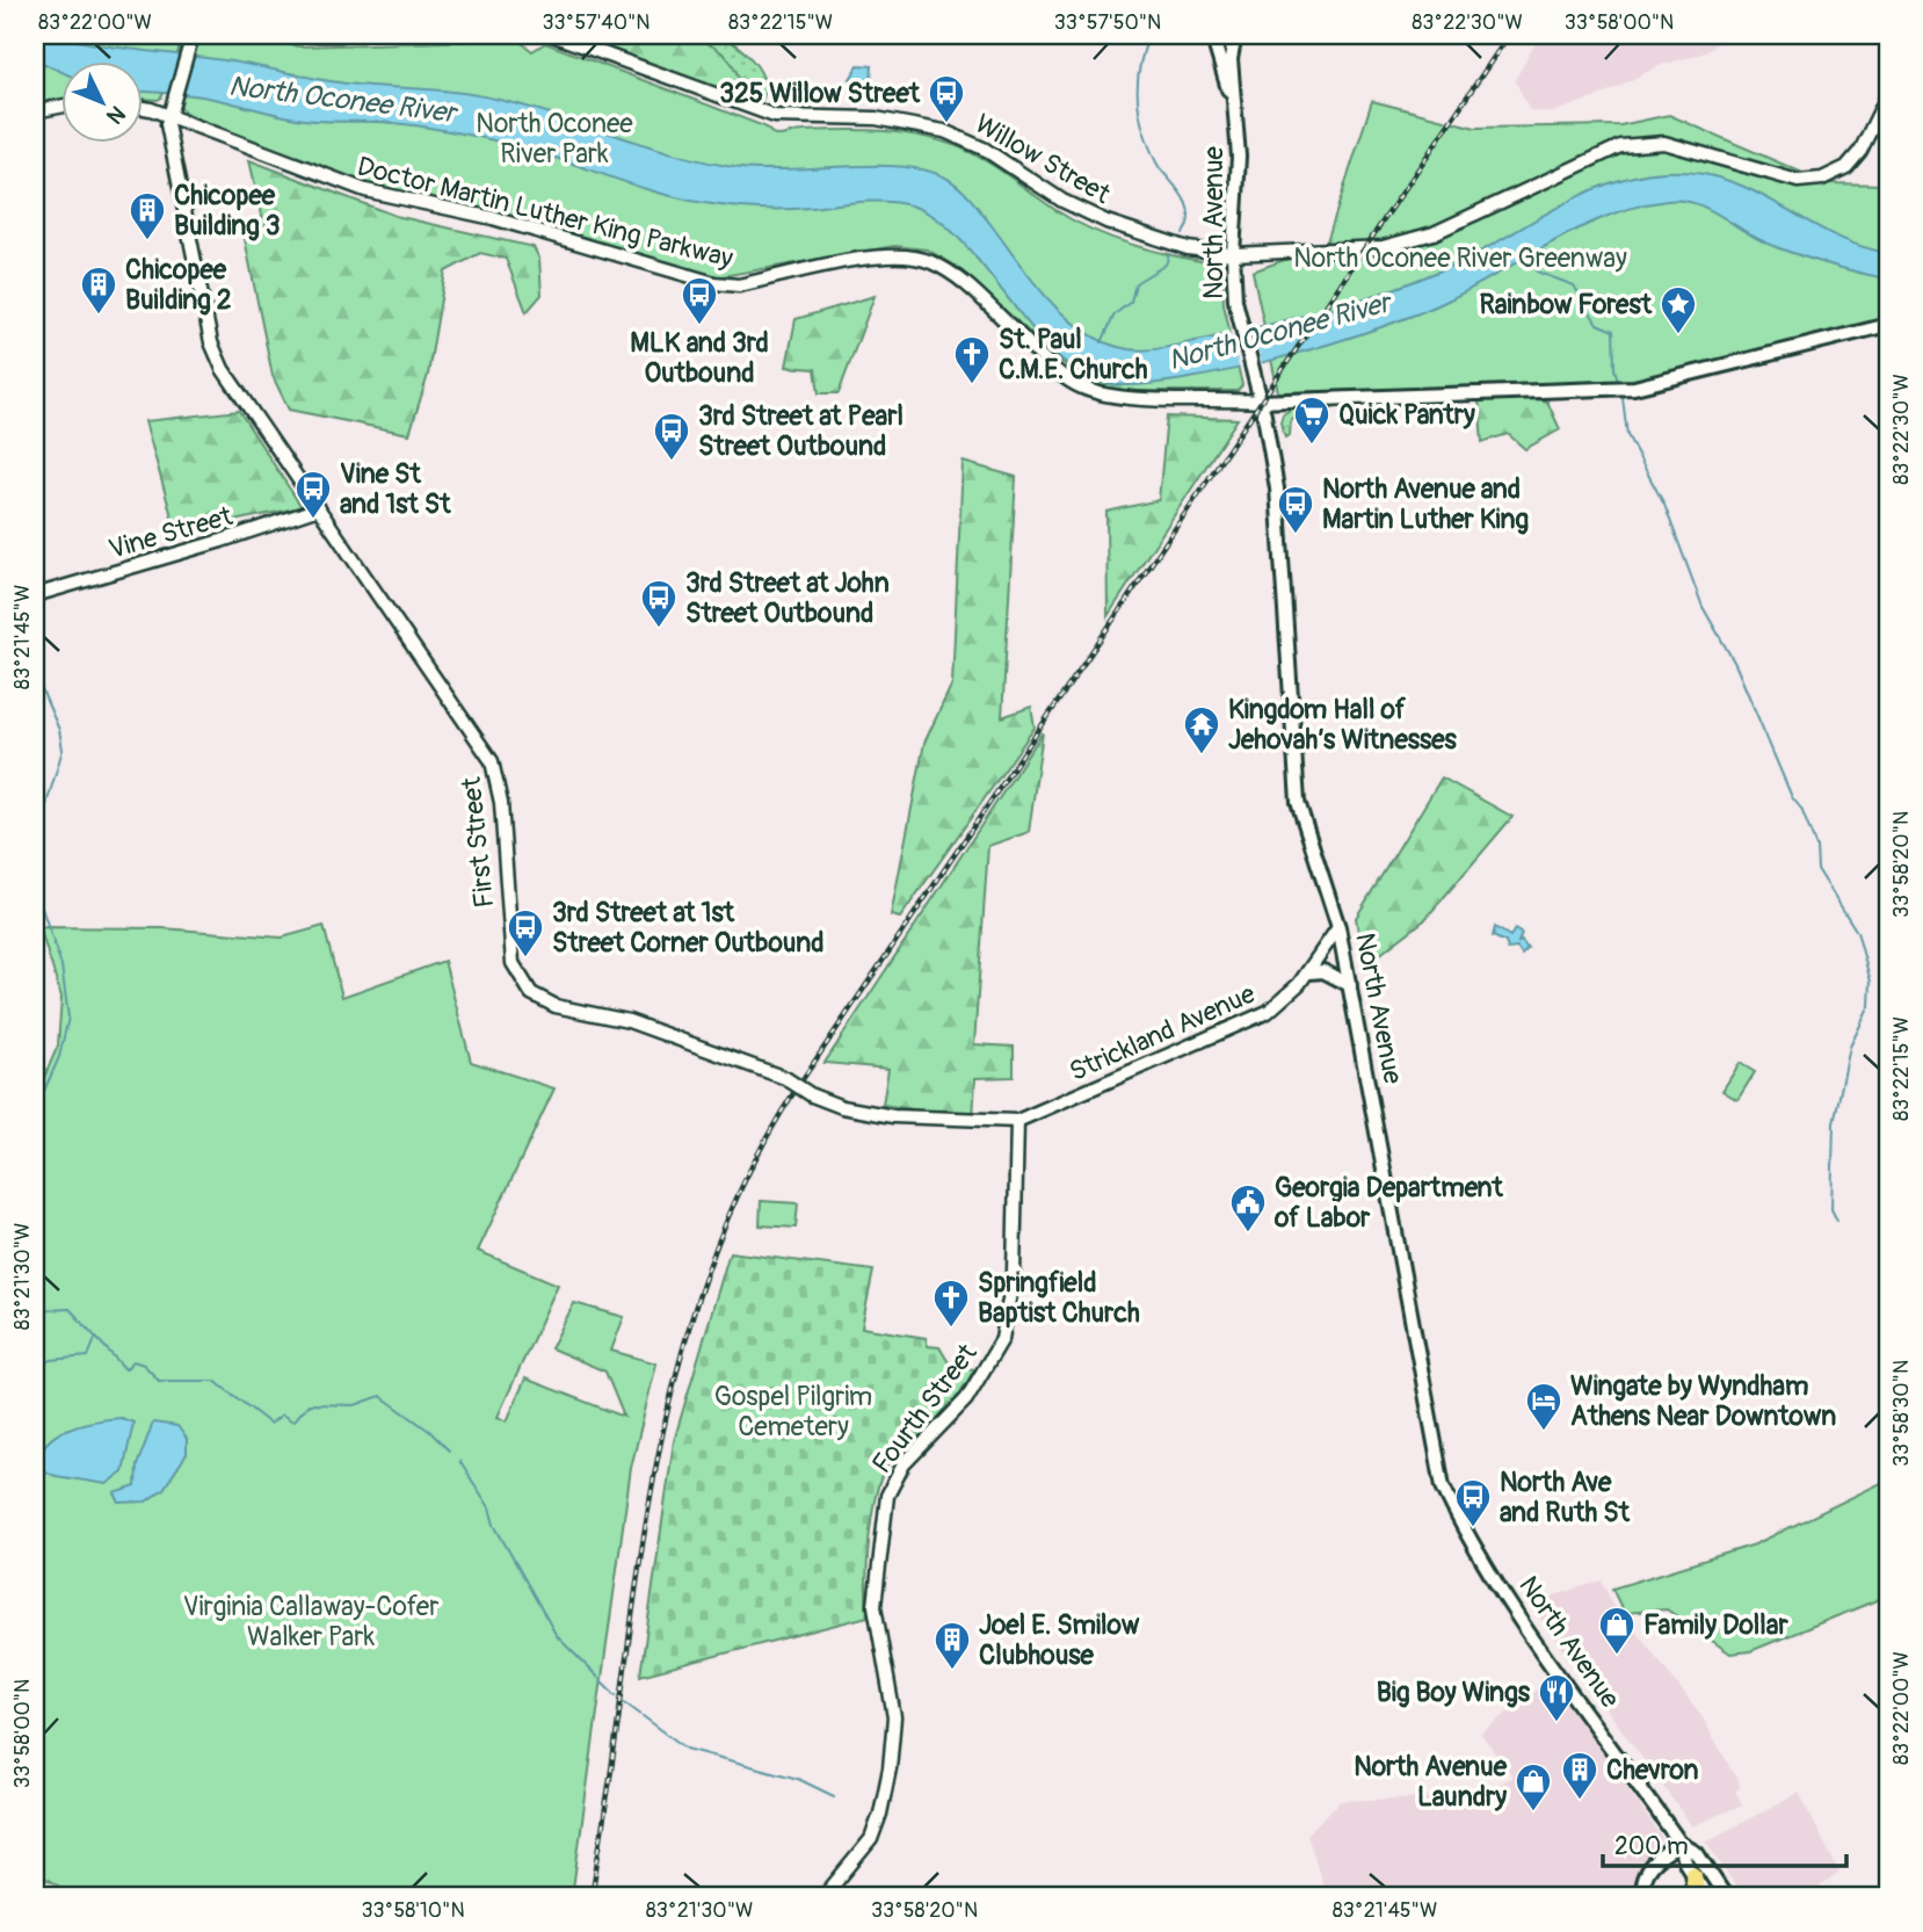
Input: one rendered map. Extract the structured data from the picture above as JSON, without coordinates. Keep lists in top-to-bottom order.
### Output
{
  "streets": {
    "main road": ["North Avenue"],
    "street": [
      "Willow Street",
      "Doctor Martin Luther King Parkway",
      "Vine Street",
      "First Street",
      "Strickland Avenue",
      "Fourth Street"
    ]
  },
  "crossings": [
    ["Willow Street", "North Avenue"],
    ["Doctor Martin Luther King Parkway", "North Avenue"],
    ["Doctor Martin Luther King Parkway", "First Street"],
    ["North Avenue", "Strickland Avenue"],
    ["Vine Street", "First Street"],
    ["First Street", "Strickland Avenue"],
    ["First Street", "Fourth Street"],
    ["Strickland Avenue", "Fourth Street"]
  ],
  "water": ["North Oconee River"],
  "parks": [
    "North Oconee River Park",
    "North Oconee River Greenway",
    "Gospel Pilgrim Cemetery",
    "Virginia Callaway-Cofer Walker Park"
  ],
  "places": {
    "bus stop": [
      "325 Willow Street",
      "MLK and 3rd Outbound",
      "3rd Street at Pearl Street Outbound",
      "Vine St and 1st St",
      "North Avenue and Martin Luther King",
      "3rd Street at John Street Outbound",
      "3rd Street at 1st Street Corner Outbound",
      "North Ave and Ruth St"
    ],
    "building": [
      "Chicopee Building 3",
      "Chicopee Building 2",
      "Joel E. Smilow Clubhouse",
      "Chevron"
    ],
    "place": ["Rainbow Forest"],
    "church": ["St. Paul C.M.E. Church", "Springfield Baptist Church"],
    "supermarket": ["Quick Pantry"],
    "temple": ["Kingdom Hall of Jehovah’s Witnesses"],
    "public building": ["Georgia Department of Labor"],
    "hotel": ["Wingate by Wyndham Athens Near Downtown"],
    "shop": ["Family Dollar", "North Avenue Laundry"],
    "restaurant": ["Big Boy Wings"]
  },
  "scale_bar": "200 m",
  "north": "bottom right",
  "coordinates": [
    "83°22'00\"W",
    "33°57'40\"N",
    "83°22'15\"W",
    "33°57'50\"N",
    "83°22'30\"W",
    "33°58'00\"N",
    "83°21'45\"W",
    "33°58'20\"N",
    "83°21'30\"W",
    "33°58'30\"N",
    "33°58'10\"N"
  ]
}
